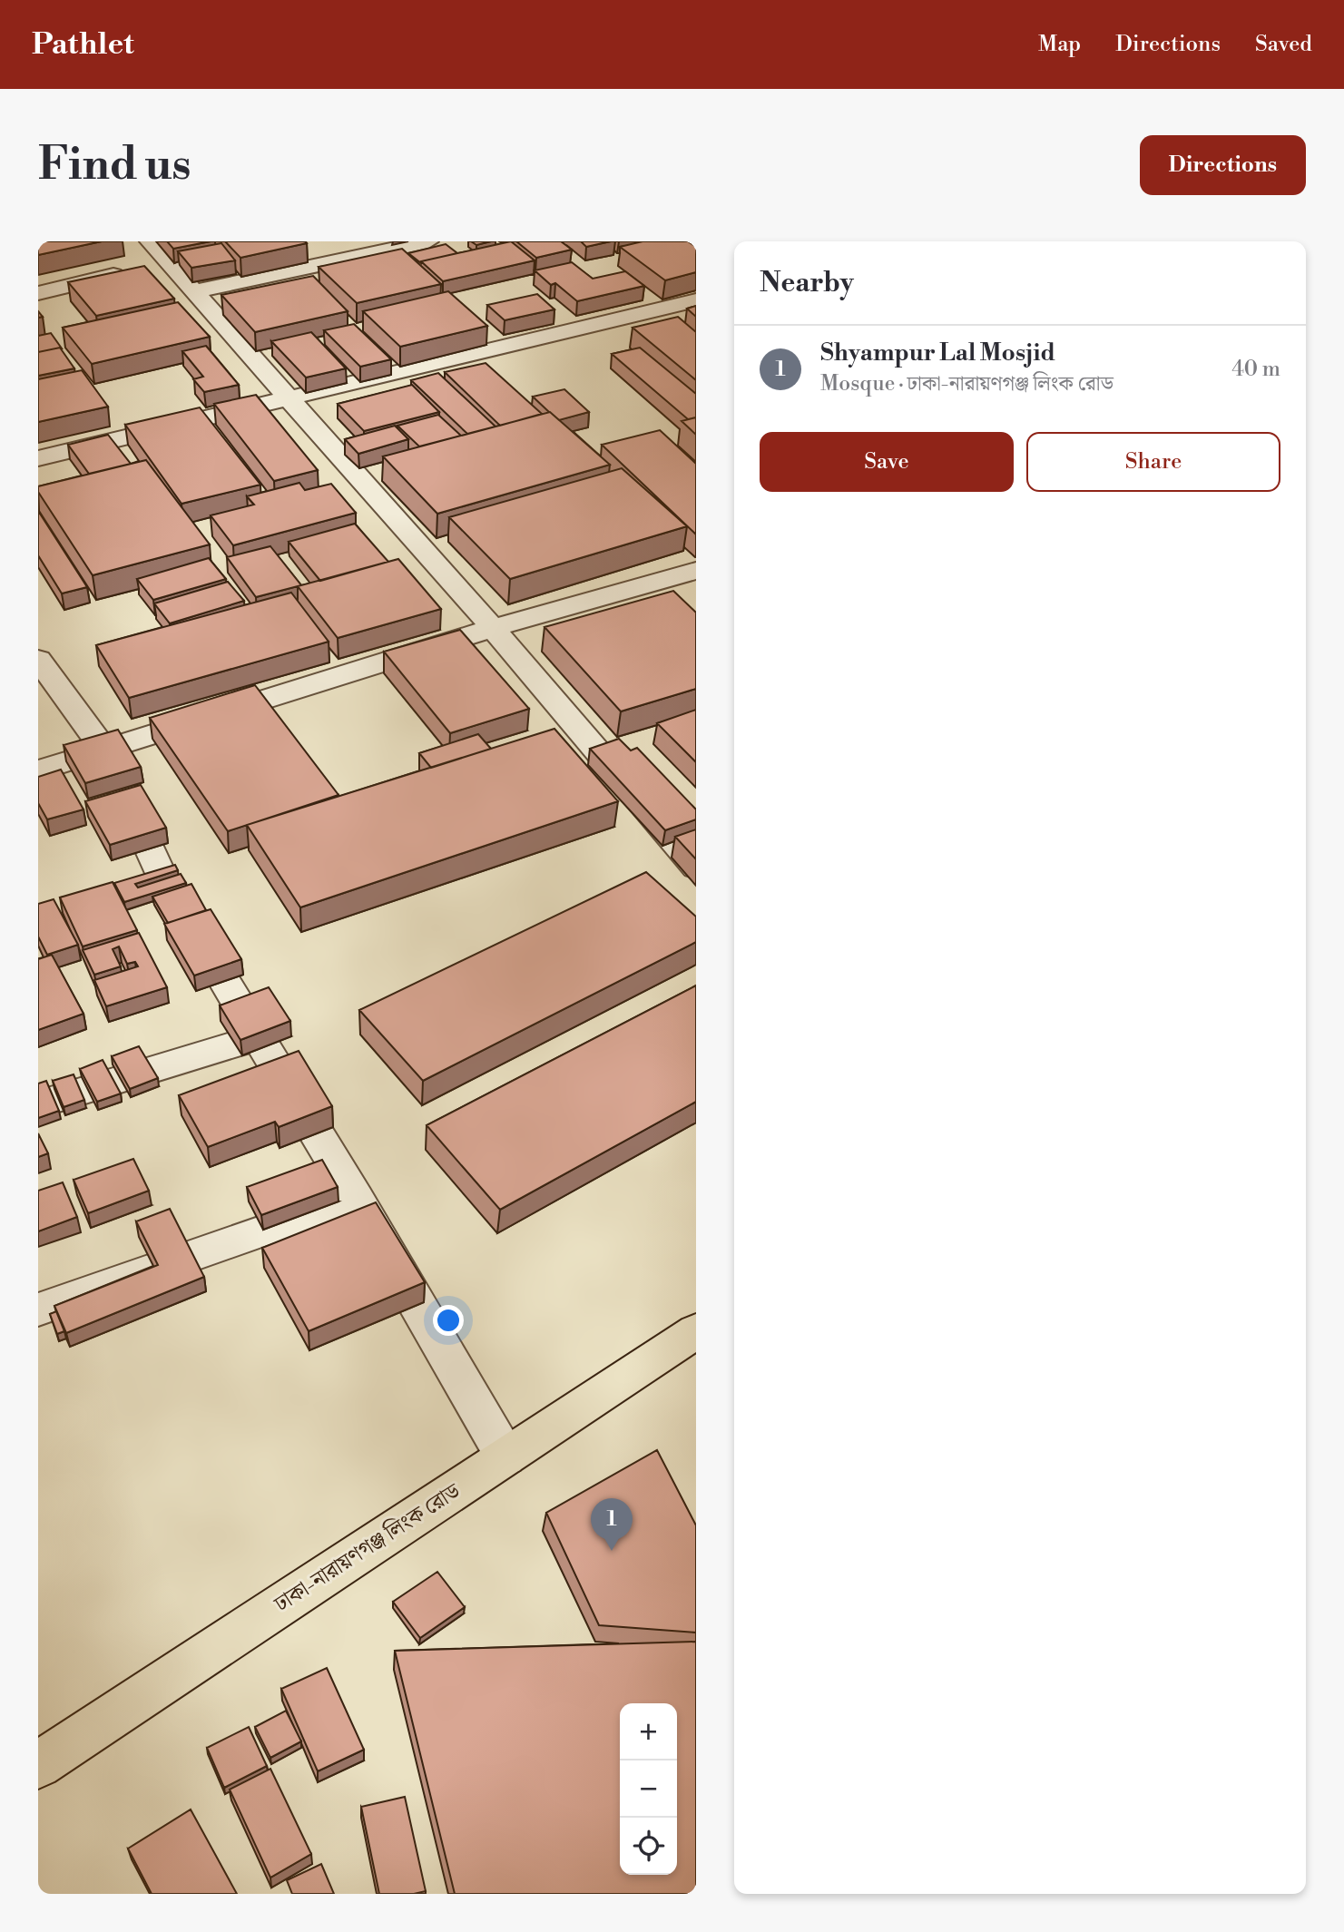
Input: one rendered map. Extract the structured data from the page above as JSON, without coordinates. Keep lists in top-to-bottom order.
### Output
{
  "streets": {
    "highway": ["ঢাকা-নারায়ণগঞ্জ লিংক রোড"]
  },
  "page": {
    "header": "Pathlet",
    "nav": ["Map", "Directions", "Saved"],
    "buttons": [
      "Directions",
      ["Save", "Share"]
    ],
    "title": "Find us",
    "heading": "Nearby",
    "list": [
      {
        "mark": "1",
        "name": "Shyampur Lal Mosjid",
        "note": "Mosque · ঢাকা-নারায়ণগঞ্জ লিংক রোড",
        "value": "40 m"
      }
    ],
    "pins": "1",
    "map_buttons": ["+", "−"]
  }
}
